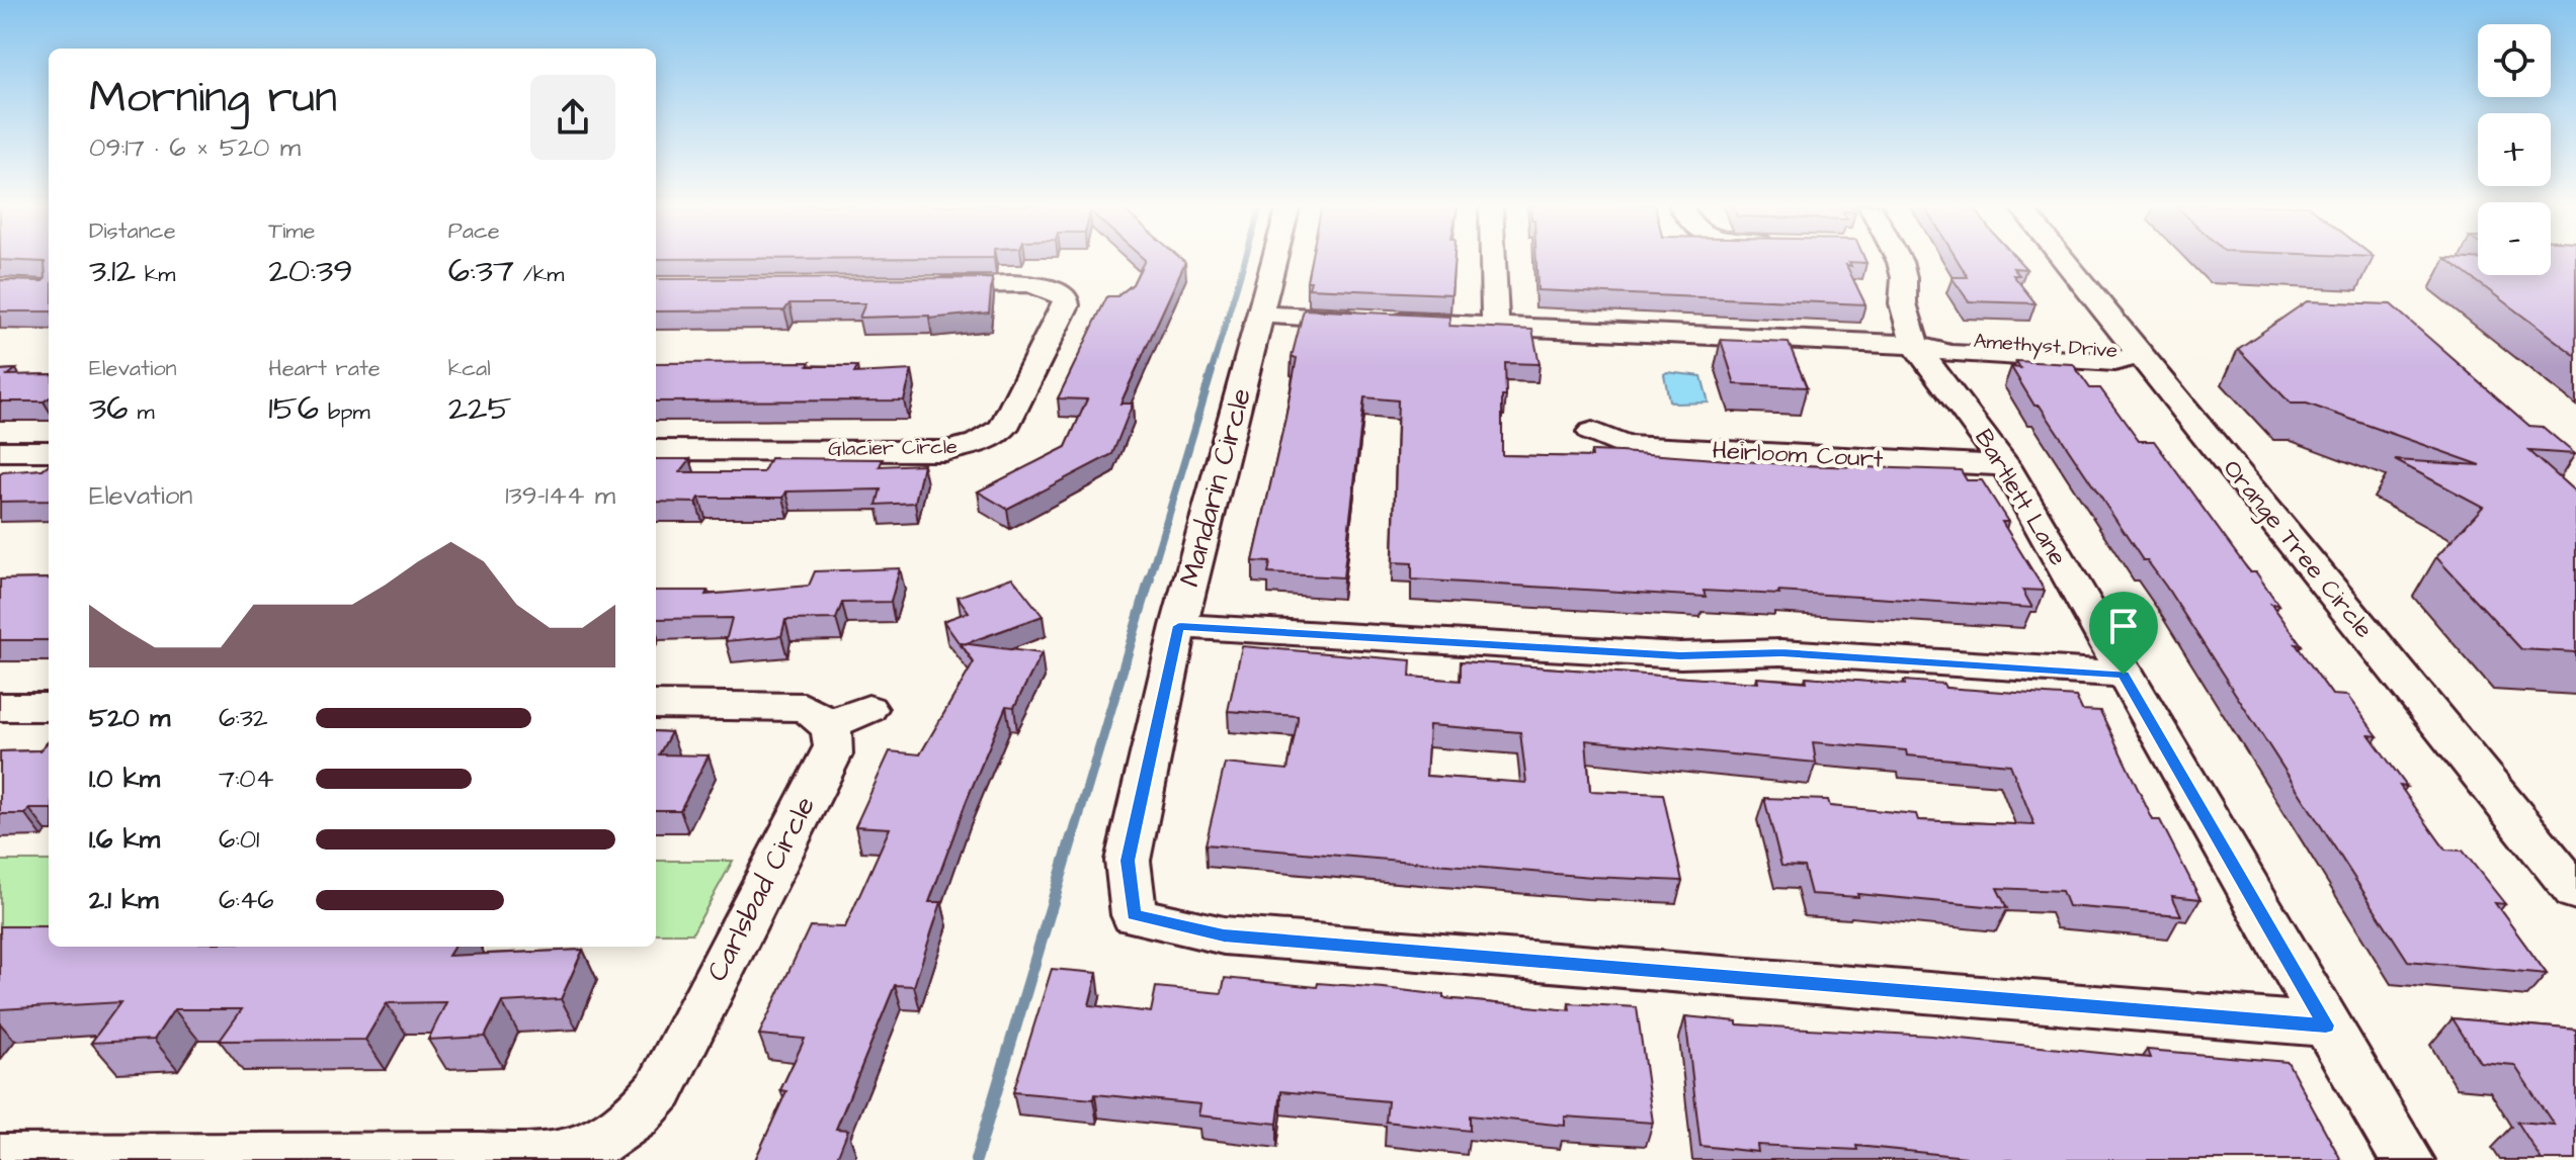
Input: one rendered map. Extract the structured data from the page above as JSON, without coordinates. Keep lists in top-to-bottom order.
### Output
{
  "streets": {
    "street": [
      "Amethyst Drive",
      "Glacier Circle",
      "Heirloom Court",
      "Mandarin Circle",
      "Bartlett Lane",
      "Orange Tree Circle",
      "Carlsbad Circle"
    ]
  },
  "crossings": [
    ["Amethyst Drive", "Bartlett Lane"],
    ["Amethyst Drive", "Orange Tree Circle"],
    ["Heirloom Court", "Bartlett Lane"],
    ["Mandarin Circle", "Bartlett Lane"]
  ],
  "page": {
    "map_buttons": ["+", "−"],
    "heading": ["Morning run", "09:17 · 6 × 520 m"],
    "stats": [
      ["Distance", "3.12 km"],
      ["Time", "20:39"],
      ["Pace", "6:37 /km"],
      ["Elevation", "36 m"],
      ["Heart rate", "156 bpm"],
      ["kcal", "225"]
    ],
    "chart": ["Elevation", "139–144 m"],
    "list": [
      {
        "name": "520 m",
        "note": "6:32"
      },
      {
        "name": "1.0 km",
        "note": "7:04"
      },
      {
        "name": "1.6 km",
        "note": "6:01"
      },
      {
        "name": "2.1 km",
        "note": "6:46"
      }
    ]
  }
}
